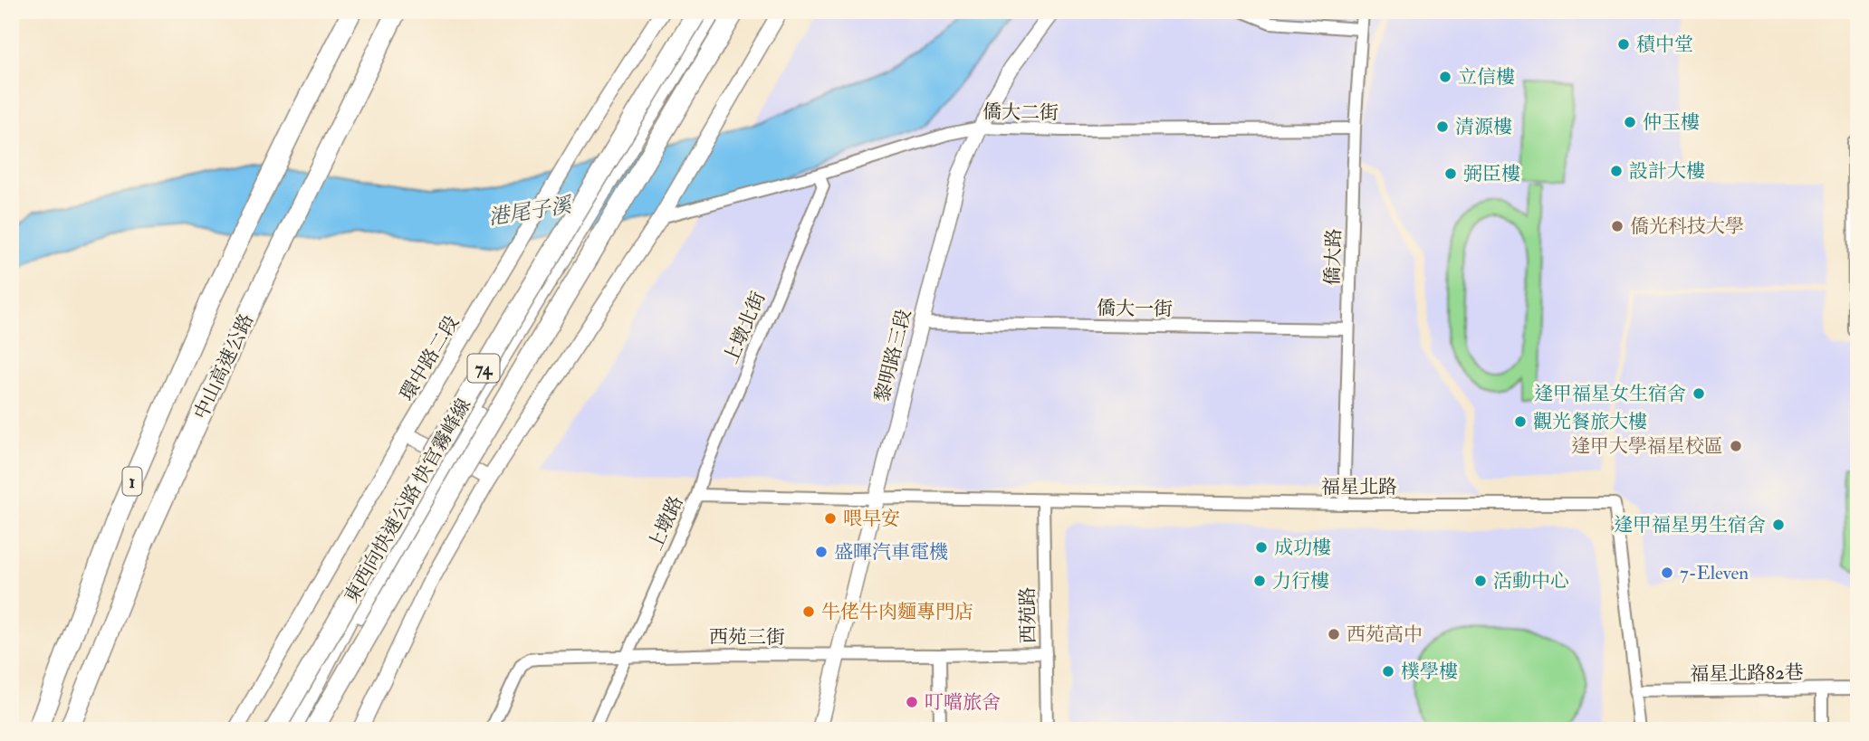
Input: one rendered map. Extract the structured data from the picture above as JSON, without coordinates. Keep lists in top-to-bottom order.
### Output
{
  "streets": {
    "highway": [
      "中山高速公路",
      "74",
      "1",
      "東西向快速公路 快官霧峰線"
    ],
    "street": [
      "僑大二街",
      "僑大路",
      "僑大一街",
      "上墩北街",
      "黎明路三段",
      "環中路二段",
      "福星北路",
      "上墩路",
      "西苑路",
      "西苑三街",
      "福星北路82巷"
    ]
  },
  "crossings": [
    ["僑大二街", "僑大路"],
    ["僑大二街", "上墩北街"],
    ["僑大二街", "黎明路三段"],
    ["僑大路", "僑大一街"],
    ["僑大路", "福星北路"],
    ["僑大一街", "黎明路三段"],
    ["上墩北街", "上墩路"],
    ["黎明路三段", "福星北路"],
    ["黎明路三段", "上墩路"],
    ["黎明路三段", "西苑三街"],
    ["福星北路", "上墩路"],
    ["福星北路", "西苑路"],
    ["福星北路", "福星北路82巷"],
    ["上墩路", "西苑三街"],
    ["西苑路", "西苑三街"]
  ],
  "water": ["港尾子溪"],
  "places": [
    "積中堂",
    "立信樓",
    "仲玉樓",
    "清源樓",
    "設計大樓",
    "弼臣樓",
    "僑光科技大學",
    "逢甲福星女生宿舍",
    "觀光餐旅大樓",
    "逢甲大學福星校區",
    "喂早安",
    "逢甲福星男生宿舍",
    "成功樓",
    "盛暉汽車電機",
    "7-Eleven",
    "力行樓",
    "活動中心",
    "牛佬牛肉麵專門店",
    "西苑高中",
    "樸學樓",
    "叮噹旅舍"
  ]
}
